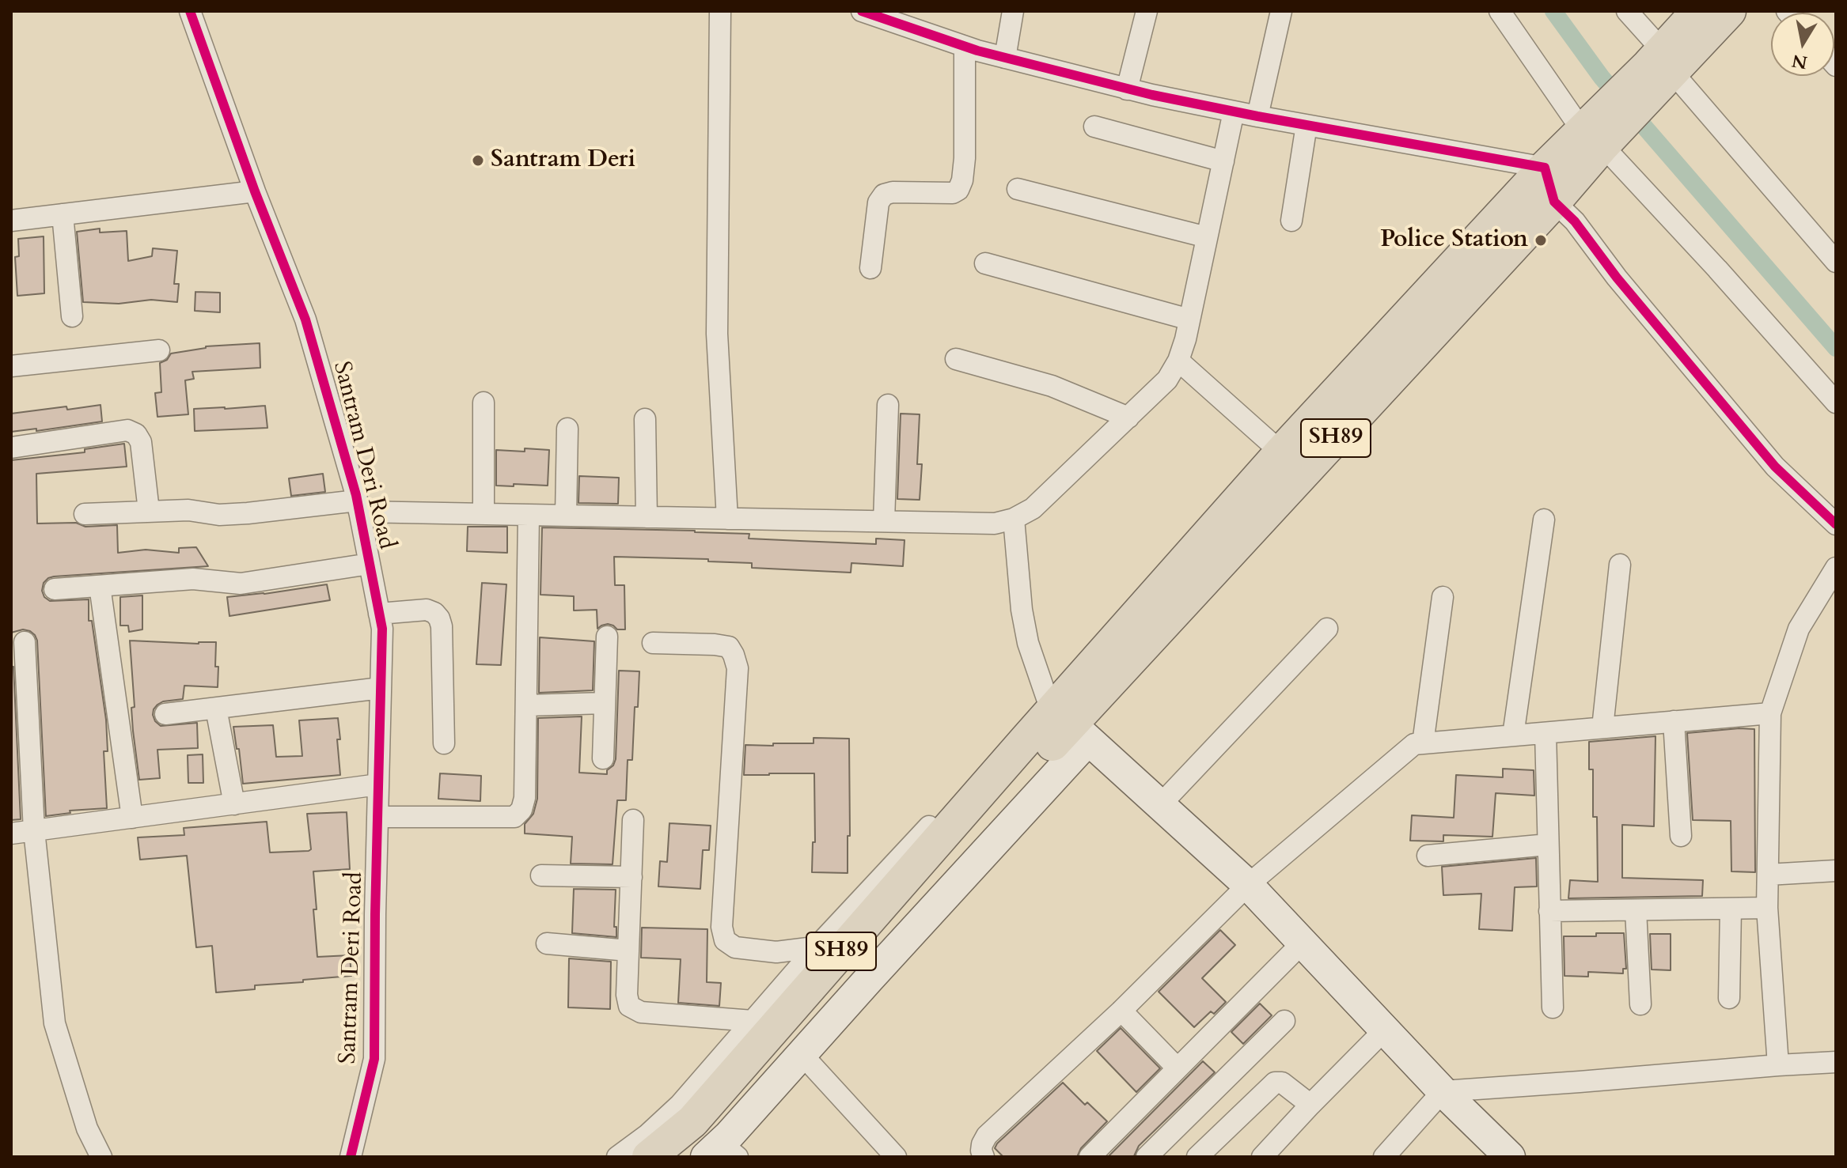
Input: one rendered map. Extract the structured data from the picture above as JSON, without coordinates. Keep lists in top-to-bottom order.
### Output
{
  "streets": {
    "main road": ["SH89"],
    "street": ["Santram Deri Road"]
  },
  "places": ["Santram Deri", "Police Station"],
  "north": "bottom"
}
